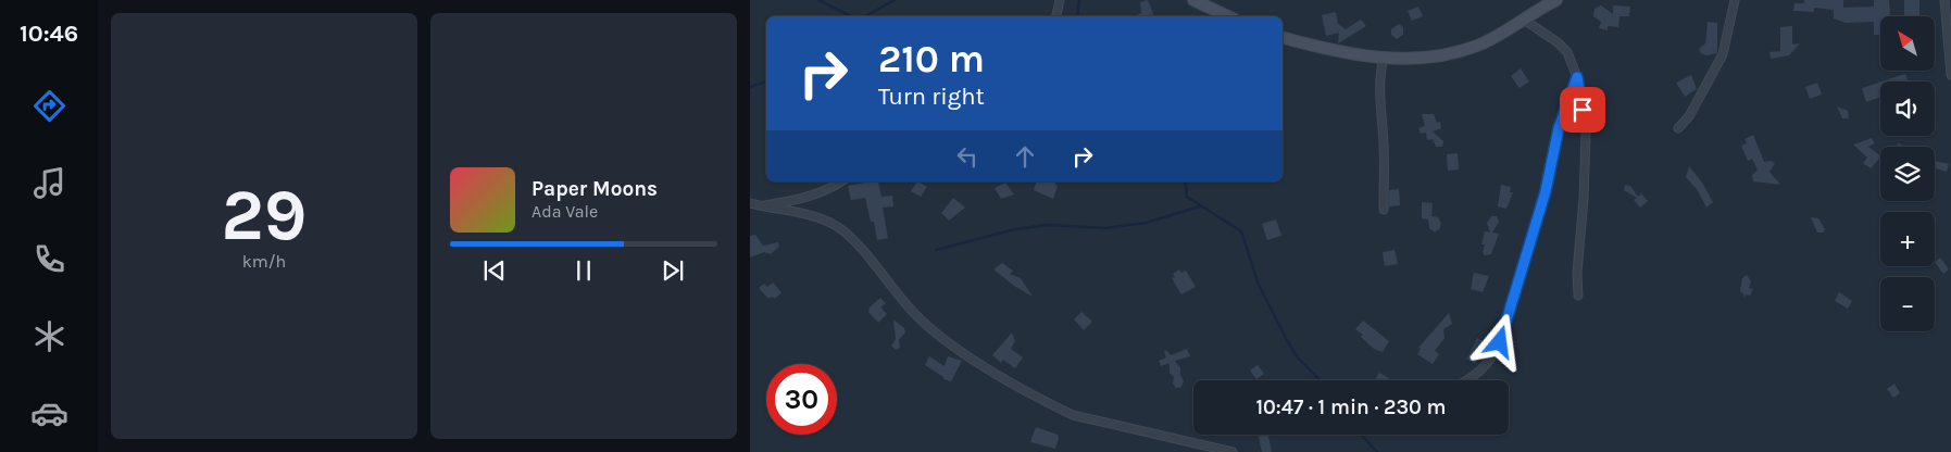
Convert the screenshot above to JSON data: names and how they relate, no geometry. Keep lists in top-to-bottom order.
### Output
{
  "north": "top left",
  "page": {
    "tabs": "10:46",
    "tile": ["29", "km/h"],
    "map_buttons": ["+", "−"],
    "turn": ["210 m", "Turn right"],
    "song": ["Paper Moons", "Ada Vale"],
    "limit": "30",
    "trip": "10:47 · 1 min · 230 m"
  }
}
